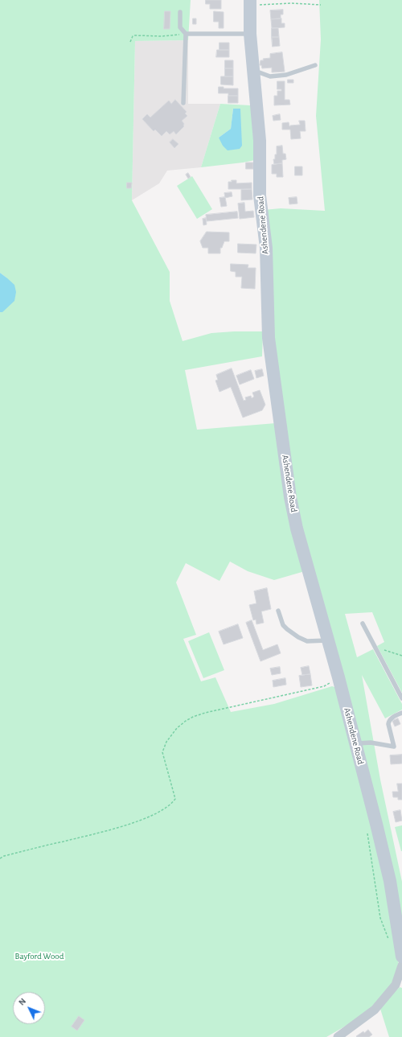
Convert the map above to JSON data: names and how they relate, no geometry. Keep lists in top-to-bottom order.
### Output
{
  "streets": {
    "street": ["Ashendene Road"]
  },
  "parks": ["Bayford Wood"],
  "north": "top left"
}
